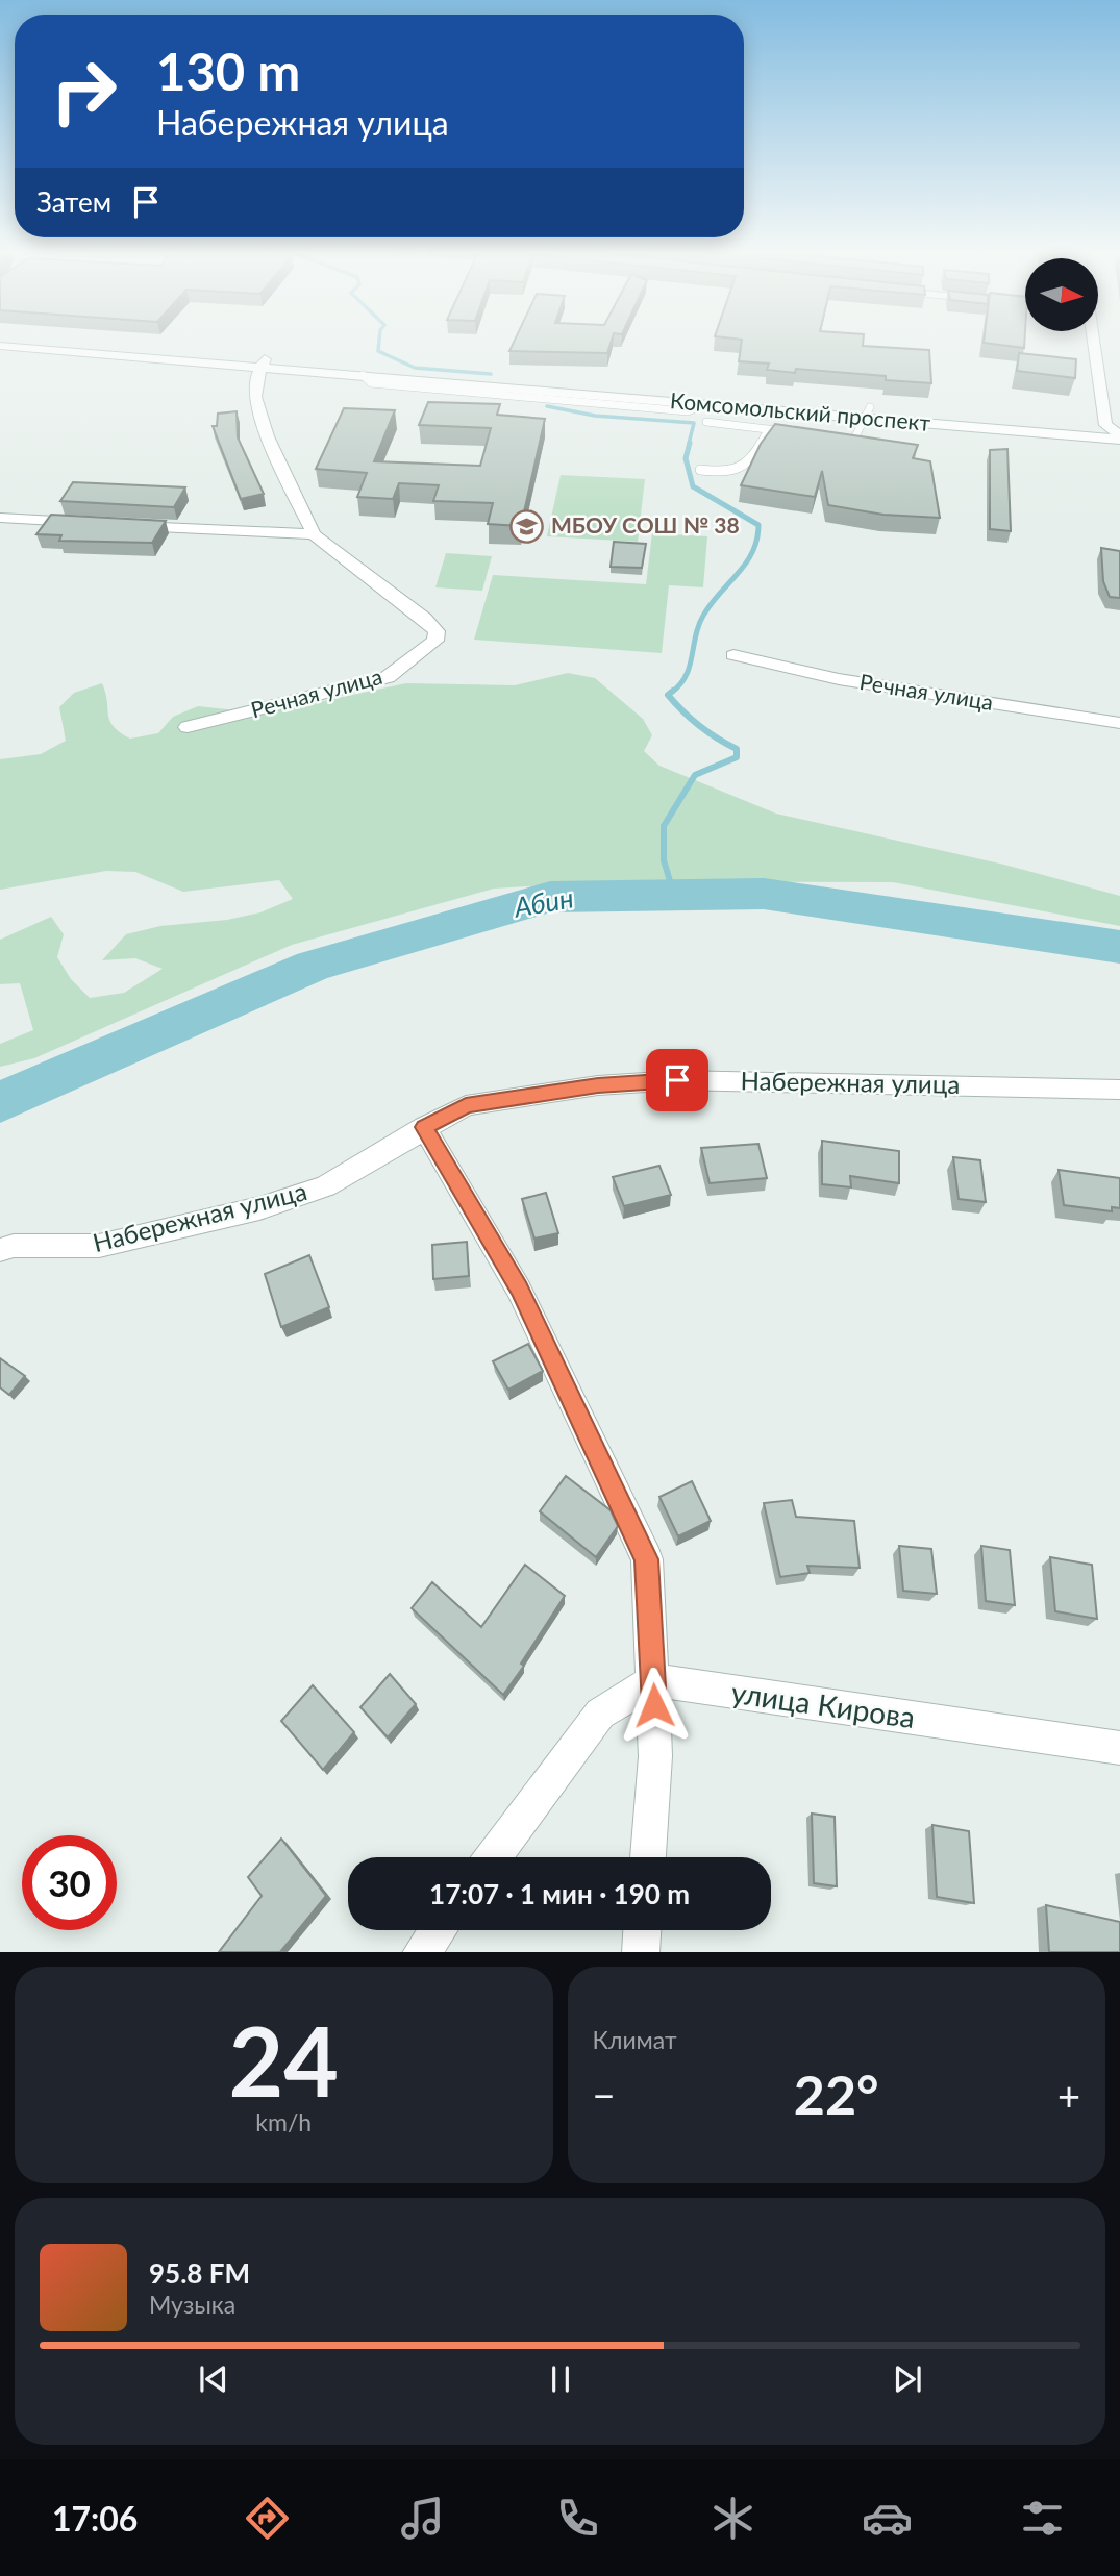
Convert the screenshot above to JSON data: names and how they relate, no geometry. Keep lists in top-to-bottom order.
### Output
{
  "streets": {
    "street": [
      "Комсомольский проспект",
      "Речная улица",
      "Набережная улица",
      "улица Кирова"
    ]
  },
  "water": ["Абин"],
  "places": {
    "school or university": ["МБОУ СОШ № 38"]
  },
  "north": "right",
  "page": {
    "turn": ["130 m", "Набережная улица"],
    "then": "Затем",
    "limit": "30",
    "trip": "17:07 · 1 мин · 190 m",
    "tile": [
      ["24", "km/h"],
      "Климат"
    ],
    "heat": ["−", "22°", "+"],
    "song": ["95.8 FM", "Музыка"],
    "tabs": "17:06"
  }
}
